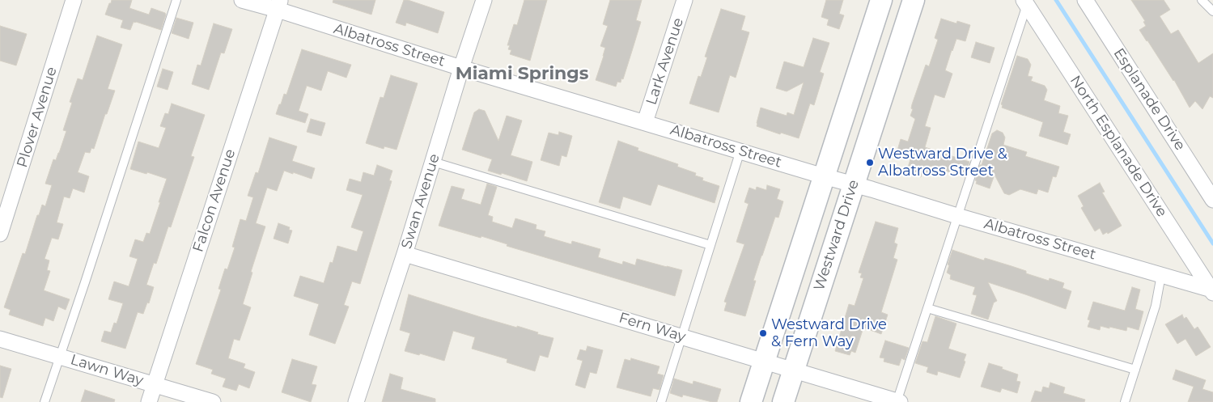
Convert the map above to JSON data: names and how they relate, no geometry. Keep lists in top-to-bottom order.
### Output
{
  "streets": {
    "street": [
      "Albatross Street",
      "Lark Avenue",
      "Esplanade Drive",
      "Plover Avenue",
      "North Esplanade Drive",
      "Falcon Avenue",
      "Swan Avenue",
      "Westward Drive",
      "Fern Way",
      "Lawn Way"
    ]
  },
  "crossings": [
    ["Albatross Street", "Lark Avenue"],
    ["Albatross Street", "North Esplanade Drive"],
    ["Albatross Street", "Falcon Avenue"],
    ["Albatross Street", "Swan Avenue"],
    ["Albatross Street", "Westward Drive"],
    ["Falcon Avenue", "Lawn Way"],
    ["Swan Avenue", "Fern Way"],
    ["Westward Drive", "Fern Way"]
  ],
  "districts": ["Miami Springs"],
  "places": ["Westward Drive & Albatross Street", "Westward Drive & Fern Way"]
}
